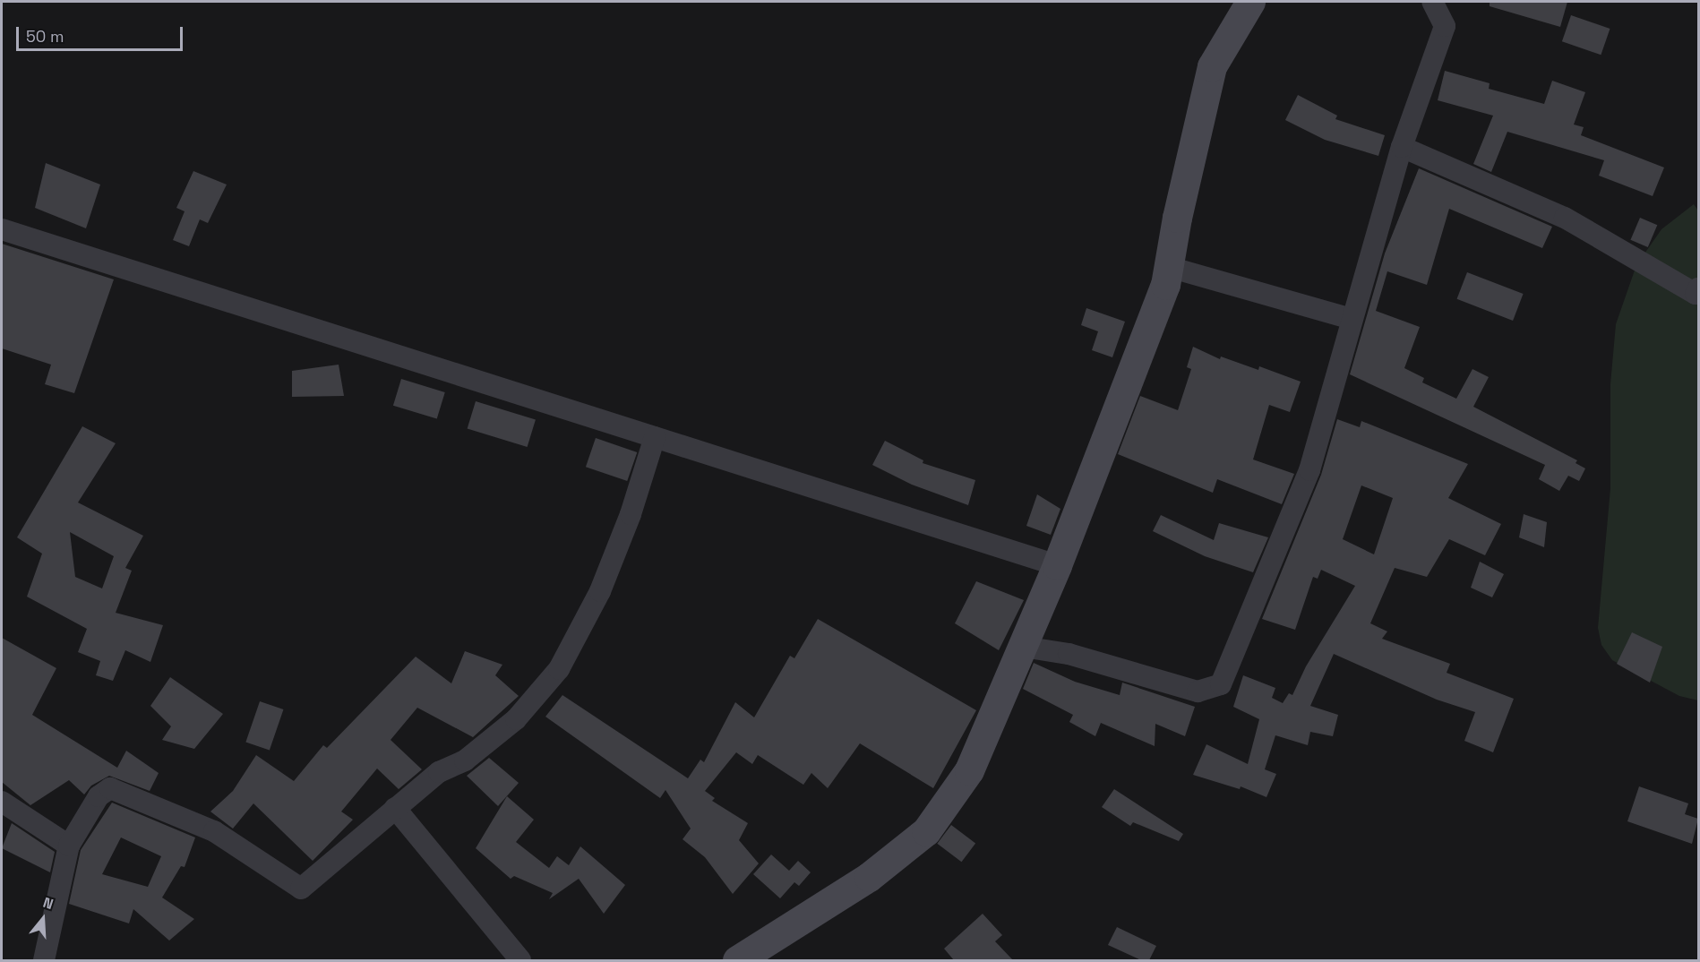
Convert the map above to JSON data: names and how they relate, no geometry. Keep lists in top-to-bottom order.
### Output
{
  "scale_bar": "50 m",
  "north": "top"
}
